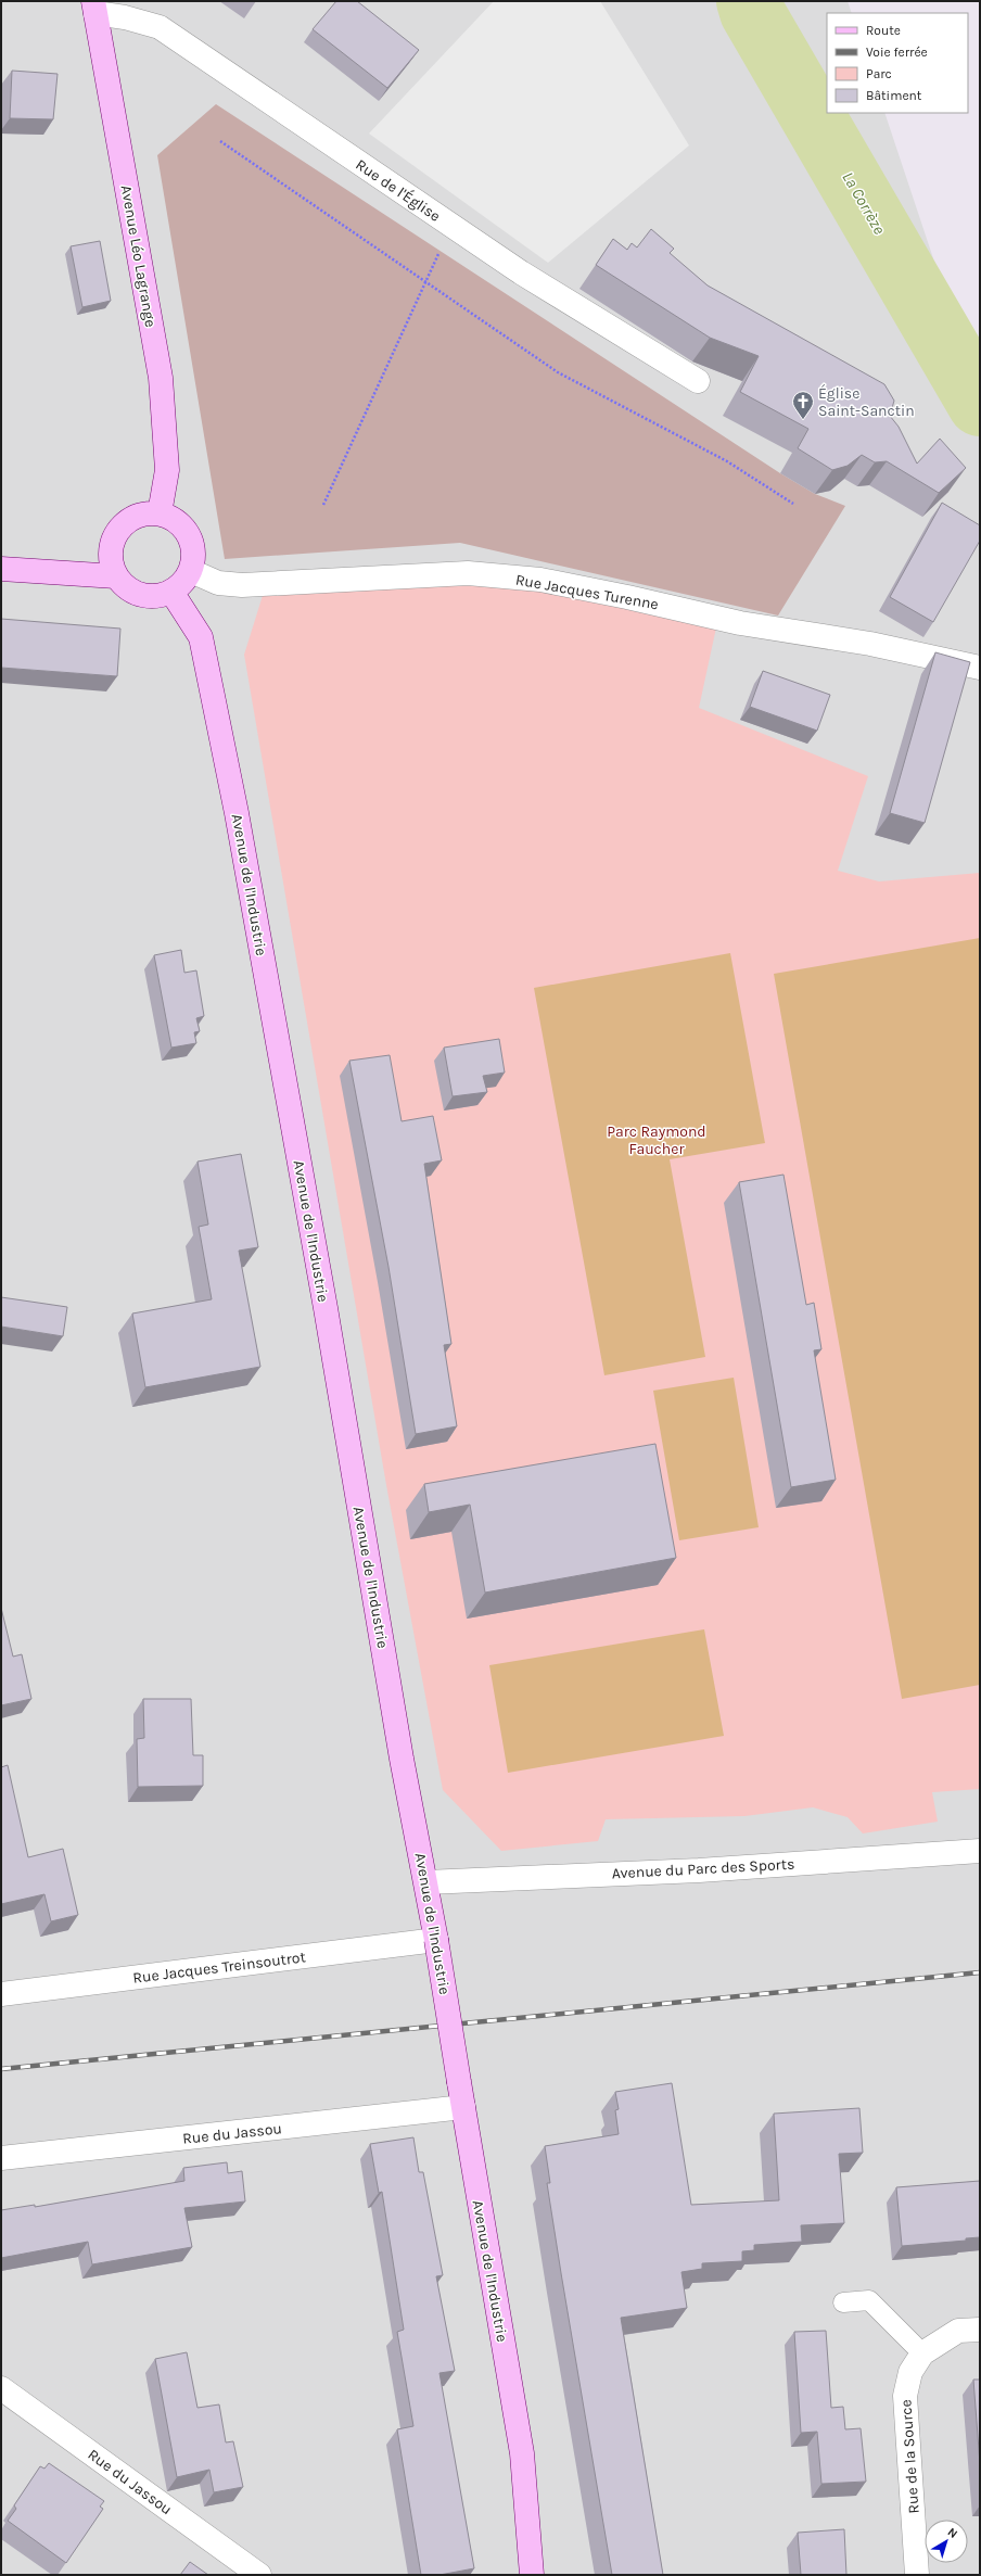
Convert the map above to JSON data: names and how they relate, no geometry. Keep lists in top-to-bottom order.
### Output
{
  "streets": {
    "main road": ["Avenue Léo Lagrange", "Avenue de l'Industrie"],
    "street": [
      "Rue de l'Église",
      "Rue Jacques Turenne",
      "Avenue du Parc des Sports",
      "Rue Jacques Treinsoutrot",
      "Rue du Jassou",
      "Rue de la Source"
    ]
  },
  "crossings": [
    ["Rue de l'Église", "Avenue Léo Lagrange"],
    ["Avenue Léo Lagrange", "Rue Jacques Turenne"],
    ["Avenue Léo Lagrange", "Avenue de l'Industrie"],
    ["Rue Jacques Turenne", "Avenue de l'Industrie"],
    ["Avenue de l'Industrie", "Avenue du Parc des Sports"],
    ["Avenue de l'Industrie", "Rue Jacques Treinsoutrot"],
    ["Avenue de l'Industrie", "Rue du Jassou"]
  ],
  "water": ["La Corrèze"],
  "parks": ["Parc Raymond Faucher"],
  "places": {
    "church": ["Église Saint-Sanctin"]
  },
  "legend": [
    "Route",
    "Voie ferrée",
    "Parc",
    "Bâtiment"
  ],
  "north": "top right"
}
